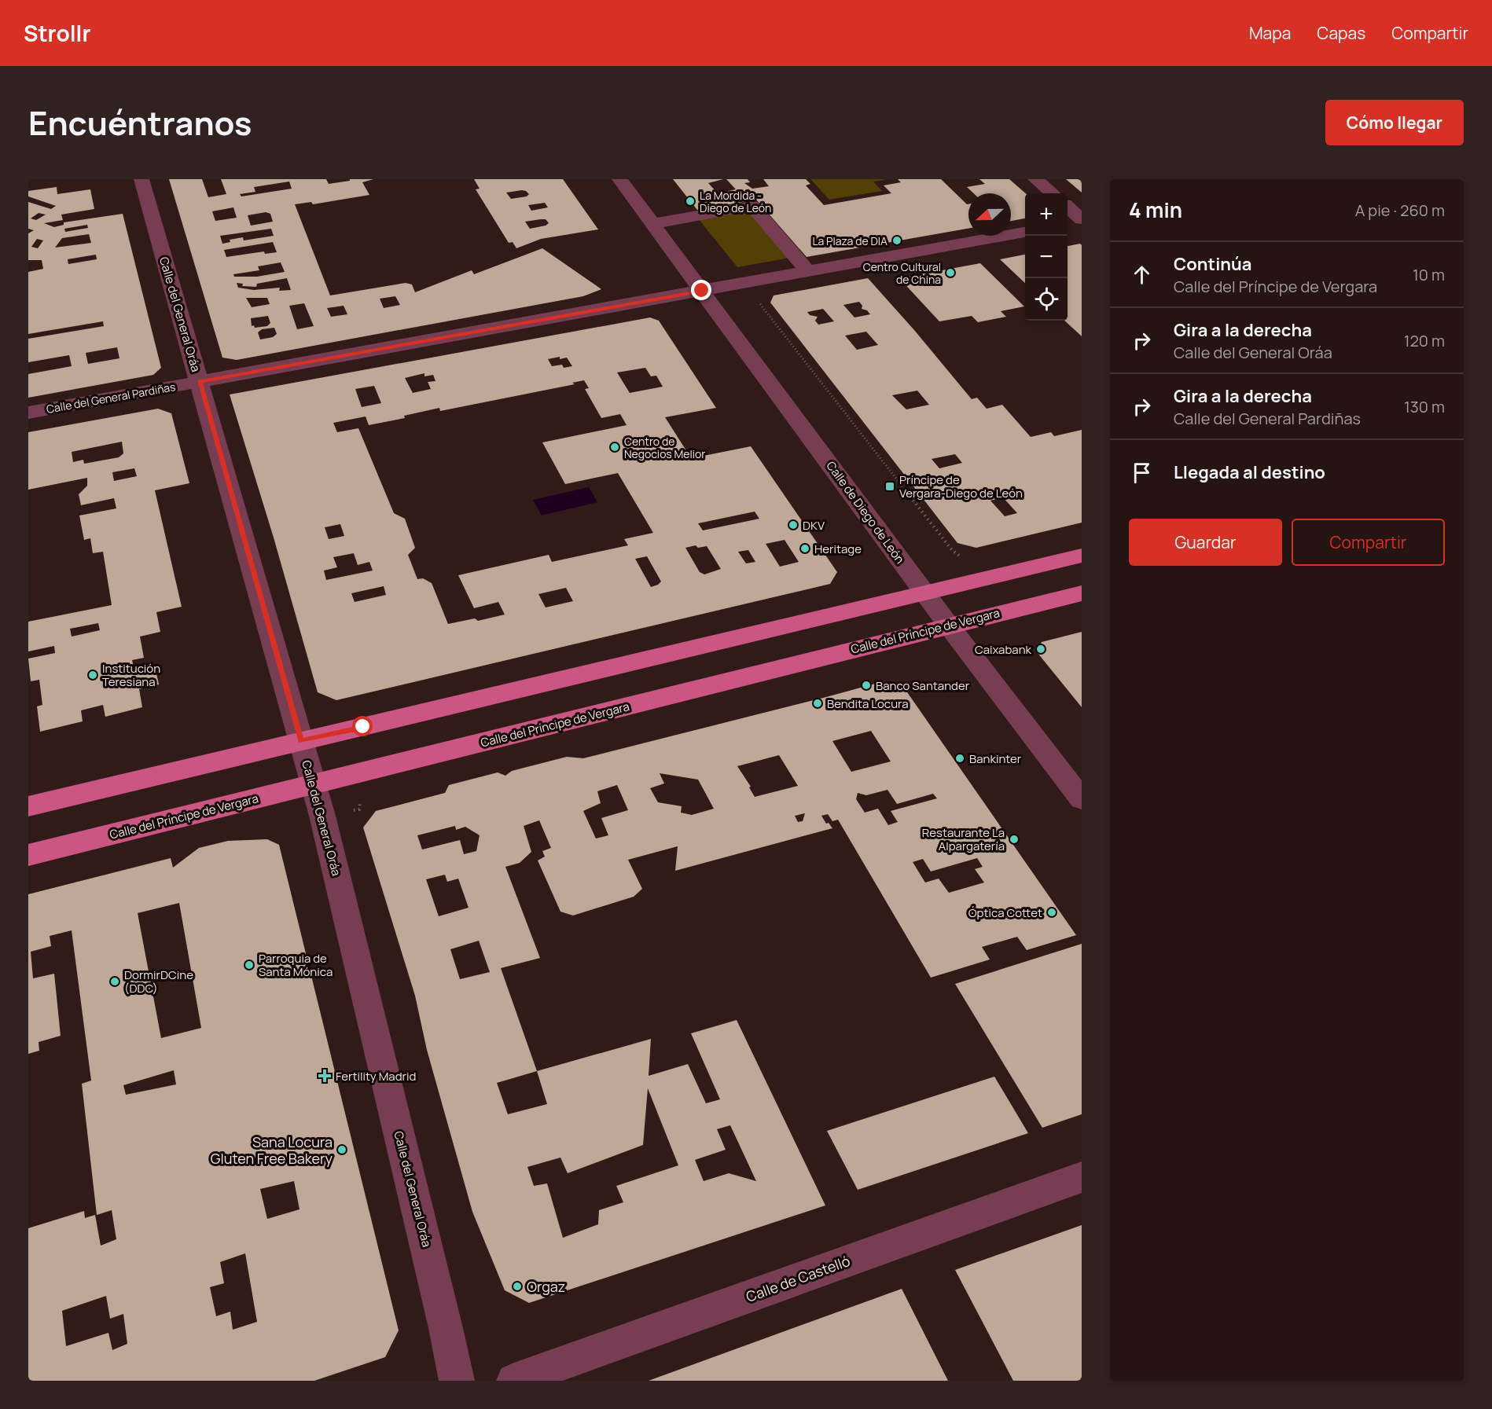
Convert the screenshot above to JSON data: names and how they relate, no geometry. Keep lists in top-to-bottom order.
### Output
{
  "streets": {
    "main road": ["Calle del Príncipe de Vergara"],
    "street": [
      "Calle del General Oráa",
      "Calle del General Pardiñas",
      "Calle de Diego de León",
      "Calle de Castelló"
    ]
  },
  "crossings": [
    ["Calle del General Oráa", "Calle del General Pardiñas"],
    ["Calle del General Oráa", "Calle del Príncipe de Vergara"],
    ["Calle del General Pardiñas", "Calle de Diego de León"],
    ["Calle de Diego de León", "Calle del Príncipe de Vergara"]
  ],
  "places": {
    "other": [
      "La Mordida - Diego de León",
      "La Plaza de DIA",
      "Centro Cultural de China",
      "Centro de Negocios Melior",
      "DKV",
      "Heritage",
      "Caixabank",
      "Institución Teresiana",
      "Banco Santander",
      "Bendita Locura",
      "Bankinter",
      "Restaurante La Alpargatería",
      "Óptica Cottet",
      "Parroquia de Santa Mónica",
      "DormirDCine (DDC)",
      "Sana Locura Gluten Free Bakery",
      "Orgaz"
    ],
    "transit": ["Príncipe de Vergara-Diego de León"],
    "health": ["Fertility Madrid"]
  },
  "north": "left",
  "page": {
    "header": "Strollr",
    "nav": ["Mapa", "Capas", "Compartir"],
    "title": "Encuéntranos",
    "buttons": [
      "Cómo llegar",
      ["Guardar", "Compartir"]
    ],
    "heading": ["4 min", "A pie · 260 m"],
    "map_buttons": ["+", "−"],
    "list": [
      ["Continúa", "Calle del Príncipe de Vergara", "10 m"],
      ["Gira a la derecha", "Calle del General Oráa", "120 m"],
      ["Gira a la derecha", "Calle del General Pardiñas", "130 m"],
      "Llegada al destino"
    ]
  }
}
